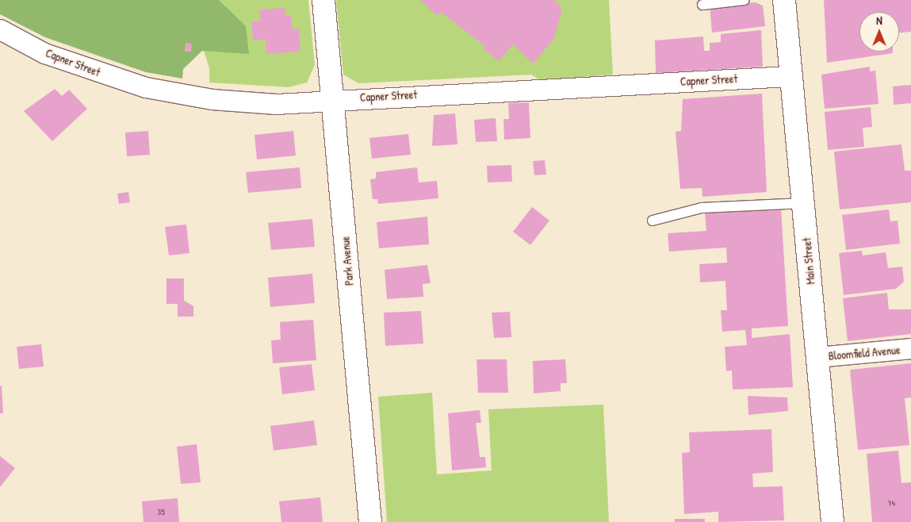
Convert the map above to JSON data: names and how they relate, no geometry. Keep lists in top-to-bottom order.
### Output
{
  "streets": {
    "street": [
      "Capner Street",
      "Park Avenue",
      "Main Street",
      "Bloomfield Avenue"
    ]
  },
  "crossings": [
    ["Capner Street", "Park Avenue"],
    ["Capner Street", "Main Street"],
    ["Main Street", "Bloomfield Avenue"]
  ],
  "house_numbers": ["74", "35"],
  "north": "top"
}
